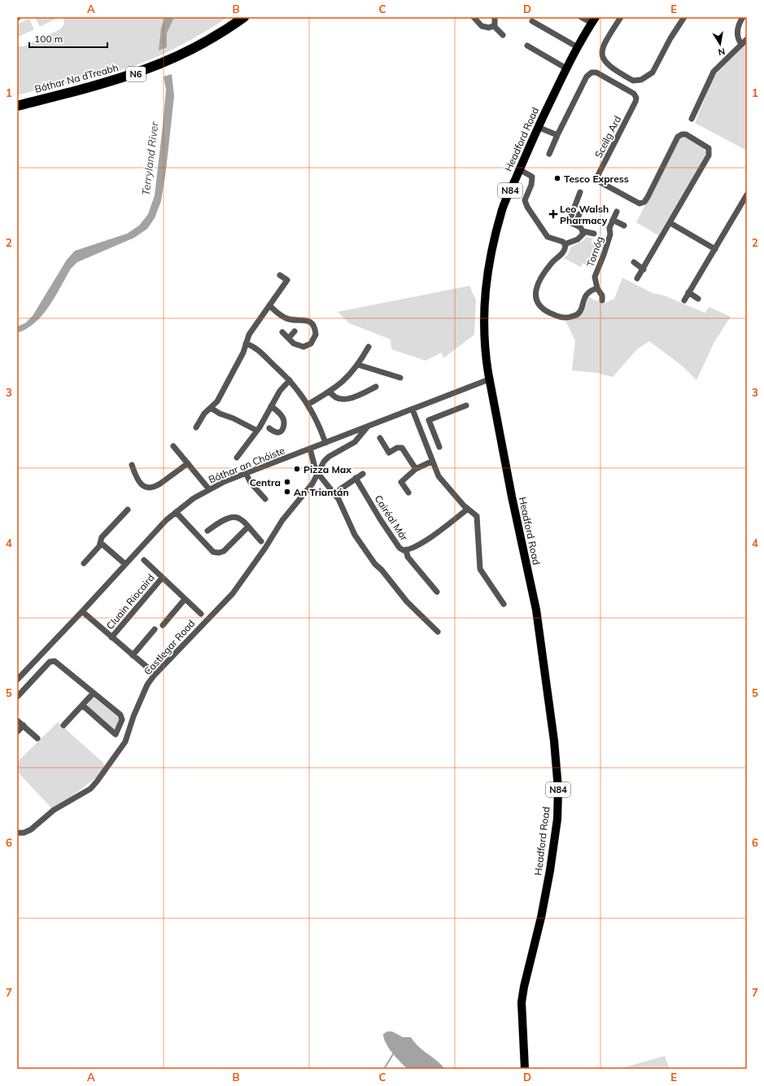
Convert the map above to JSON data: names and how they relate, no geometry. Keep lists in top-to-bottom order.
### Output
{
  "streets": {
    "highway": ["N6", "Bóthar Na dTreabh"],
    "main road": ["Headford Road", "N84"],
    "street": [
      "Sceilg Ard",
      "Tornóg",
      "Bóthar an Chóiste",
      "Cairéal Mór",
      "Cluain Riocaird",
      "Castlegar Road"
    ]
  },
  "crossings": [
    ["Headford Road", "Bóthar an Chóiste"],
    ["Bóthar an Chóiste", "Cluain Riocaird"],
    ["Bóthar an Chóiste", "Castlegar Road"]
  ],
  "water": ["Terryland River"],
  "places": {
    "other": [
      "Tesco Express",
      "Pizza Max",
      "Centra",
      "An Triantán"
    ],
    "health": ["Leo Walsh Pharmacy"]
  },
  "scale_bar": "100 m",
  "north": "bottom",
  "grid": {
    "columns": [
      "A",
      "B",
      "C",
      "D",
      "E"
    ],
    "rows": [
      "1",
      "2",
      "3",
      "4",
      "5",
      "6",
      "7"
    ]
  }
}
